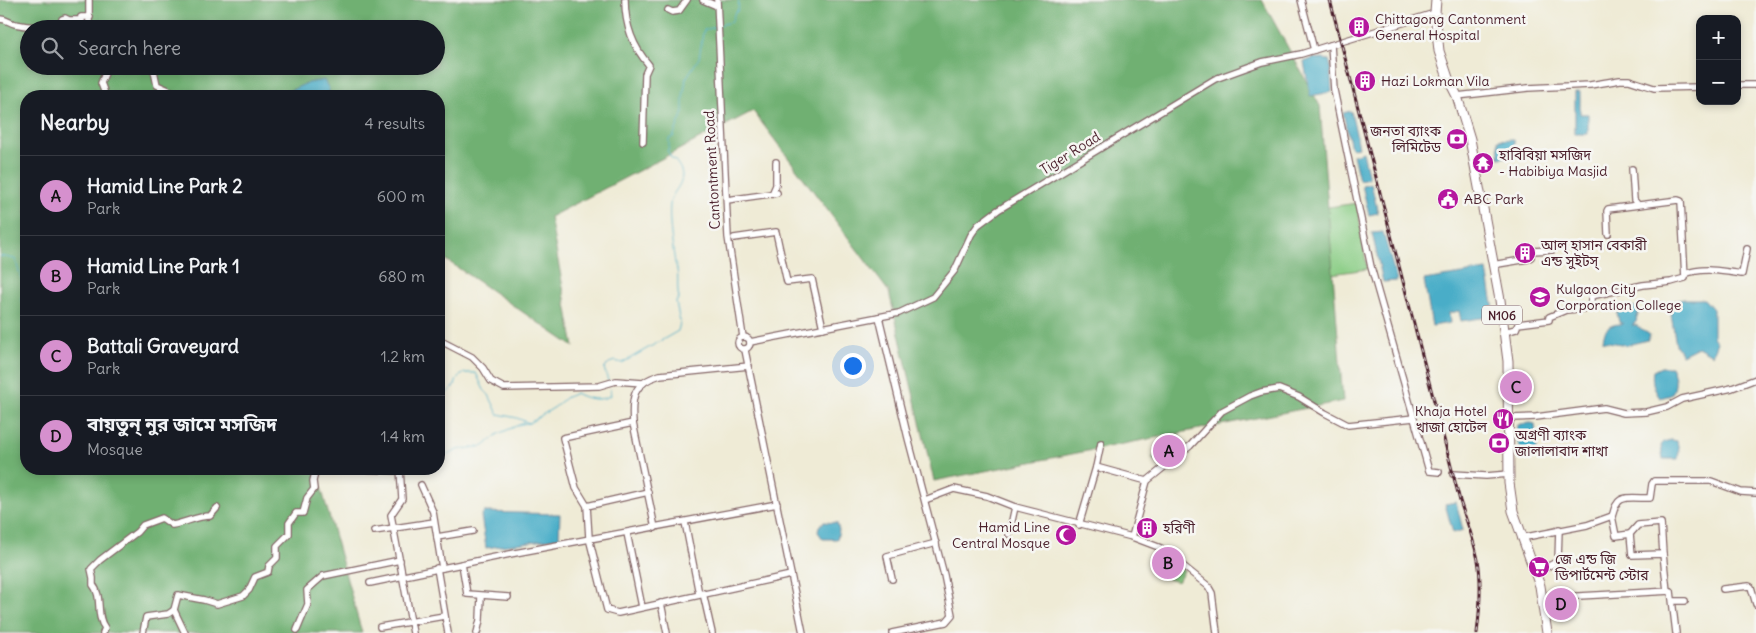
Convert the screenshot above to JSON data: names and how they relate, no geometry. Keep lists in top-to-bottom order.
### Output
{
  "streets": {
    "highway": ["N106"],
    "street": ["Tiger Road", "Cantontment Road"]
  },
  "crossings": [
    ["Tiger Road", "Cantontment Road"],
    ["Tiger Road", "N106"]
  ],
  "places": {
    "building": [
      "Chittagong Cantonment General Hospital",
      "Hazi Lokman Vila",
      "আল্ হাসান বেকারী এন্ড সুইটস্",
      "হরিণী"
    ],
    "bank": ["জনতা ব্যাংক লিমিটেড", "অগ্রণী ব্যাংক জালালাবাদ শাখা"],
    "temple": ["হাবিবিয়া মসজিদ - Habibiya Masjid"],
    "public building": ["ABC Park"],
    "school or university": ["Kulgaon City Corporation College"],
    "restaurant": ["Khaja Hotel খাজা হোটেল"],
    "mosque": ["Hamid Line Central Mosque"],
    "supermarket": ["জে এন্ড জি ডিপার্টমেন্ট স্টোর"]
  },
  "page": {
    "map_buttons": ["+", "−"],
    "search": "Search here",
    "heading": ["Nearby", "4 results"],
    "list": [
      {
        "mark": "A",
        "name": "Hamid Line Park 2",
        "note": "Park",
        "value": "600 m"
      },
      {
        "mark": "B",
        "name": "Hamid Line Park 1",
        "note": "Park",
        "value": "680 m"
      },
      {
        "mark": "C",
        "name": "Battali Graveyard",
        "note": "Park",
        "value": "1.2 km"
      },
      {
        "mark": "D",
        "name": "বায়তুন্ নুর জামে মসজিদ",
        "note": "Mosque",
        "value": "1.4 km"
      }
    ],
    "pins": [
      "C",
      "A",
      "B",
      "D"
    ]
  }
}
